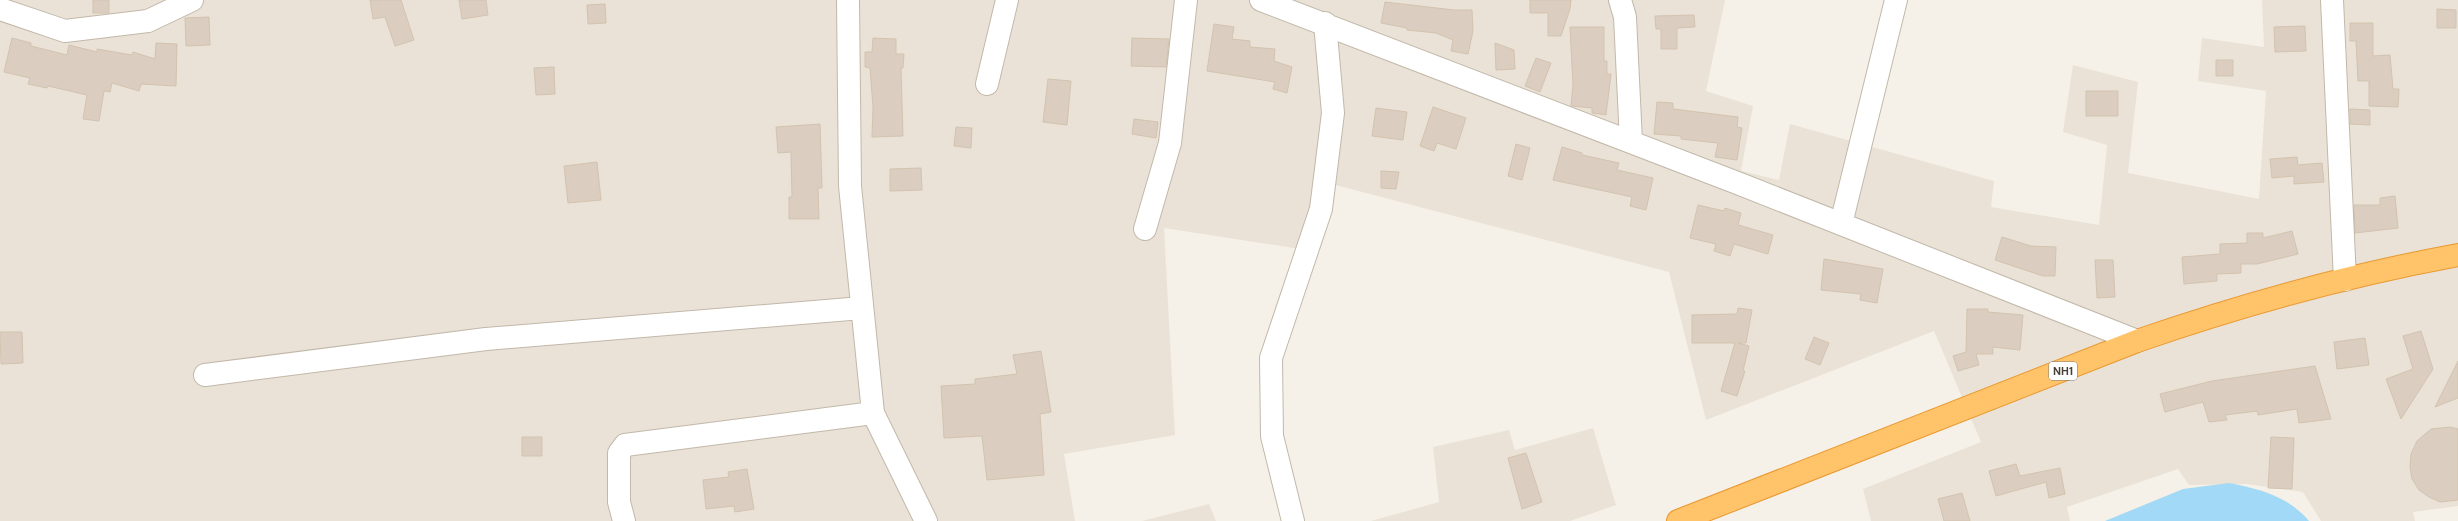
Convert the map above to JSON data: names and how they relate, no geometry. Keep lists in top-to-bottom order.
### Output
{
  "streets": {
    "highway": ["NH1"]
  }
}
